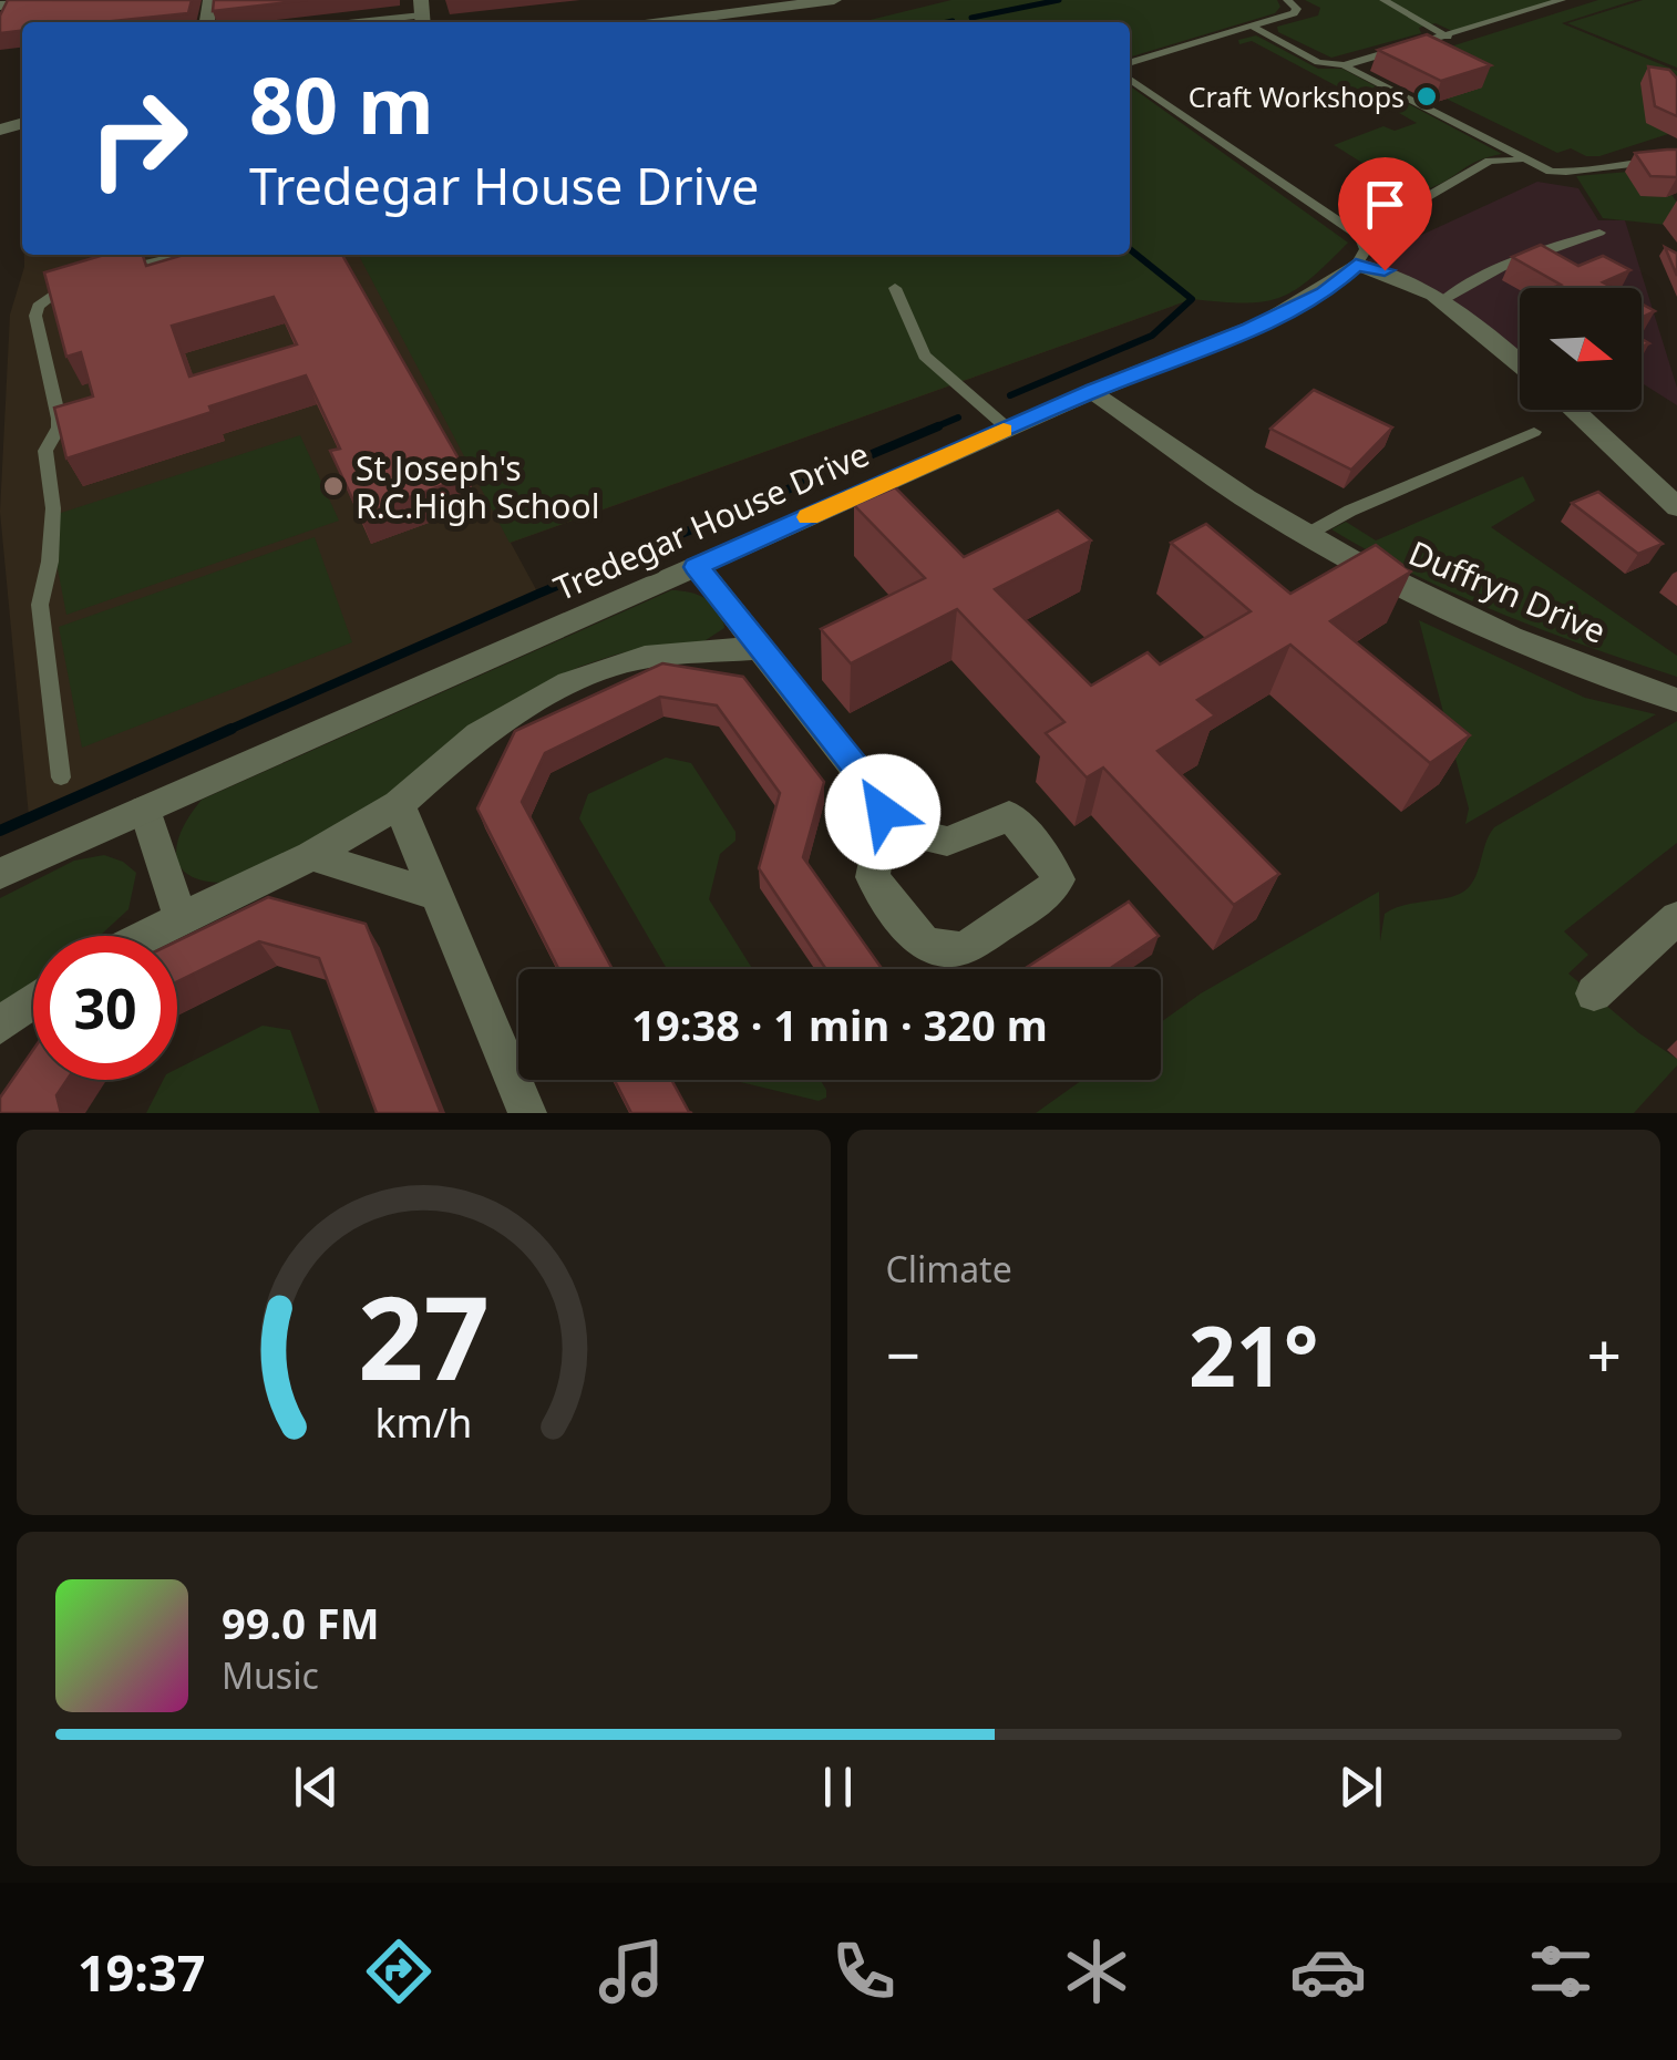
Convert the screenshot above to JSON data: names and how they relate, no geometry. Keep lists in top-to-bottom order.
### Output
{
  "streets": {
    "street": ["Tredegar House Drive", "Duffryn Drive"]
  },
  "crossings": [
    ["Tredegar House Drive", "Duffryn Drive"]
  ],
  "places": ["Craft Workshops", "St Joseph's R.C.High School"],
  "north": "right",
  "page": {
    "turn": ["80 m", "Tredegar House Drive"],
    "limit": "30",
    "trip": "19:38 · 1 min · 320 m",
    "tile": "Climate",
    "heat": ["−", "21°", "+"],
    "song": ["99.0 FM", "Music"],
    "tabs": "19:37",
    "gauge": ["27", "km/h"]
  }
}
